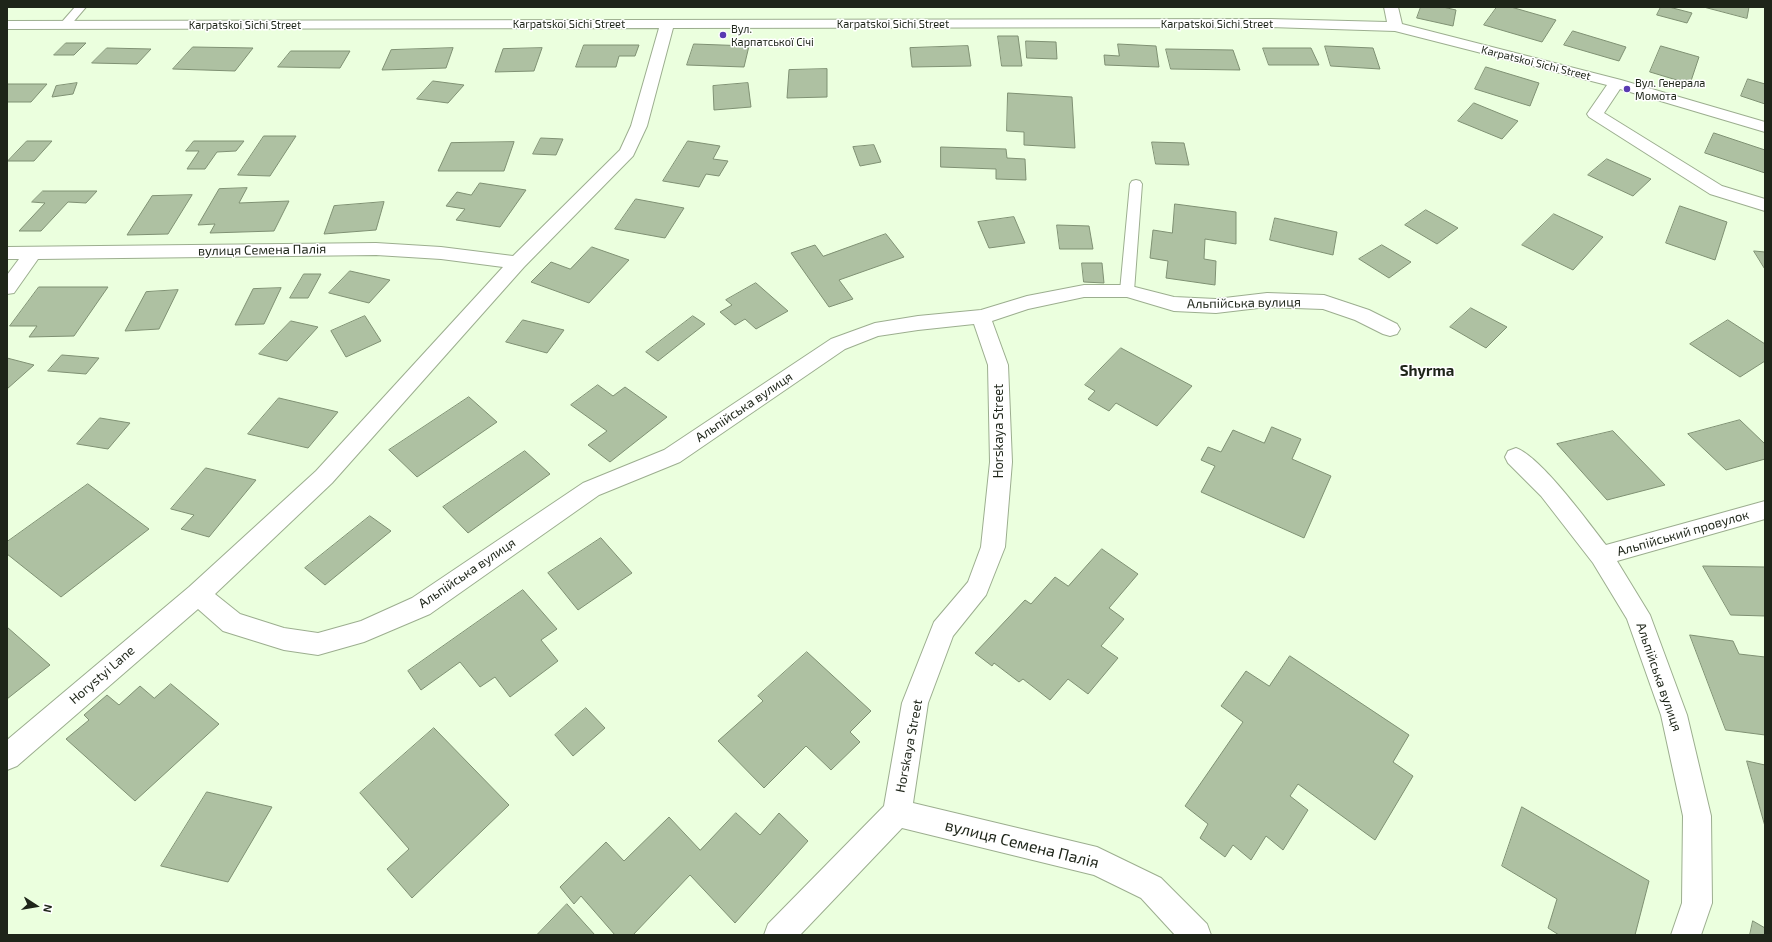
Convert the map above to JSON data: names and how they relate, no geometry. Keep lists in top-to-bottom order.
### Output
{
  "streets": {
    "street": [
      "Karpatskoi Sichi Street",
      "вулиця Семена Палія",
      "Альпійська вулиця",
      "Horskaya Street",
      "Альпійський провулок",
      "Horystyi Lane"
    ]
  },
  "crossings": [
    ["вулиця Семена Палія", "Horskaya Street"],
    ["Альпійська вулиця", "Horskaya Street"],
    ["Альпійська вулиця", "Альпійський провулок"],
    ["Альпійська вулиця", "Horystyi Lane"]
  ],
  "districts": ["Shyrma"],
  "places": ["Вул. Карпатської Січі", "Вул. Генерала Момота"],
  "north": "right"
}
